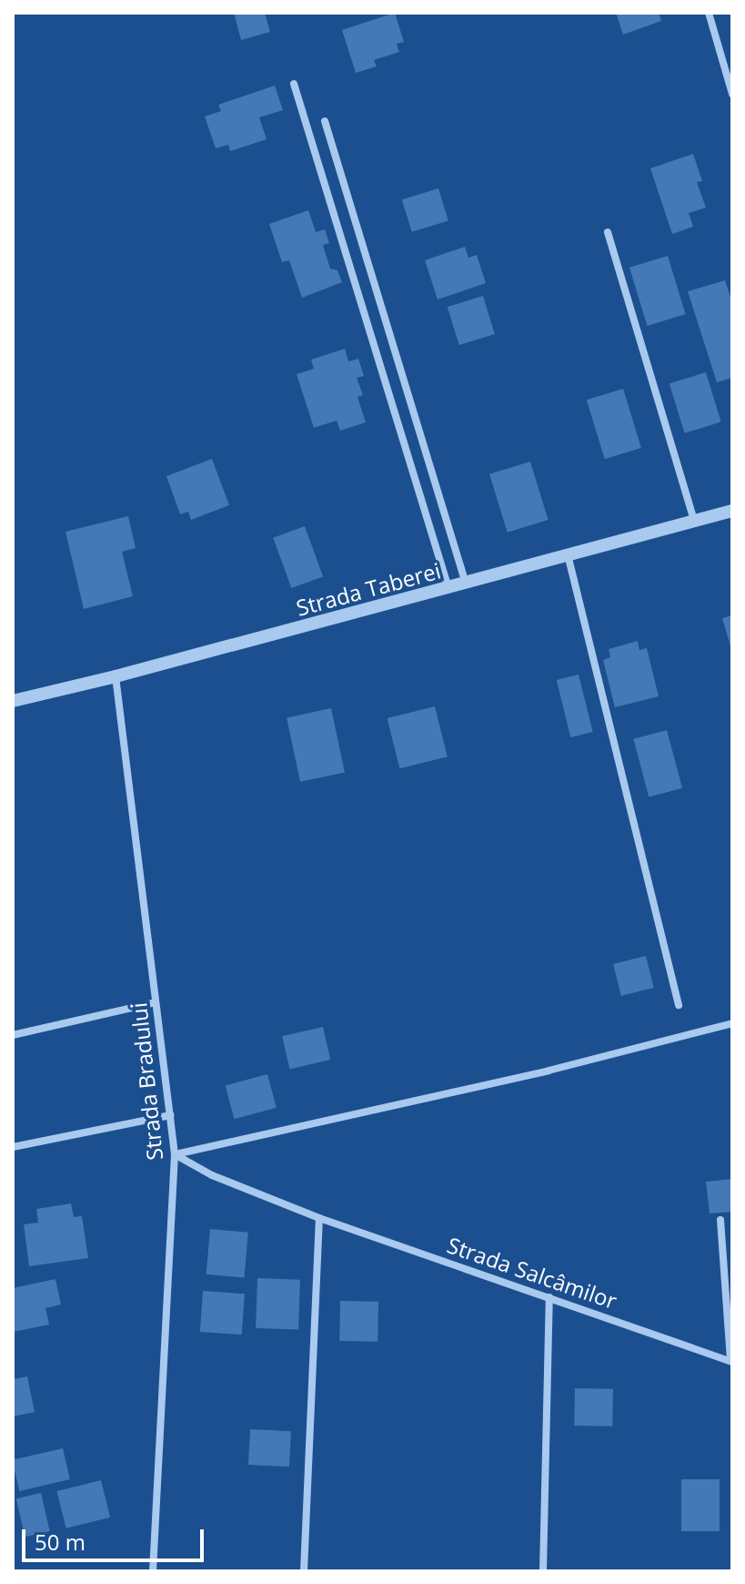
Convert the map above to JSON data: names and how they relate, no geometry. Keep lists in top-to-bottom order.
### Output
{
  "streets": {
    "street": ["Strada Taberei", "Strada Bradului", "Strada Salcâmilor"]
  },
  "crossings": [
    ["Strada Taberei", "Strada Bradului"],
    ["Strada Bradului", "Strada Salcâmilor"]
  ],
  "scale_bar": "50 m"
}
